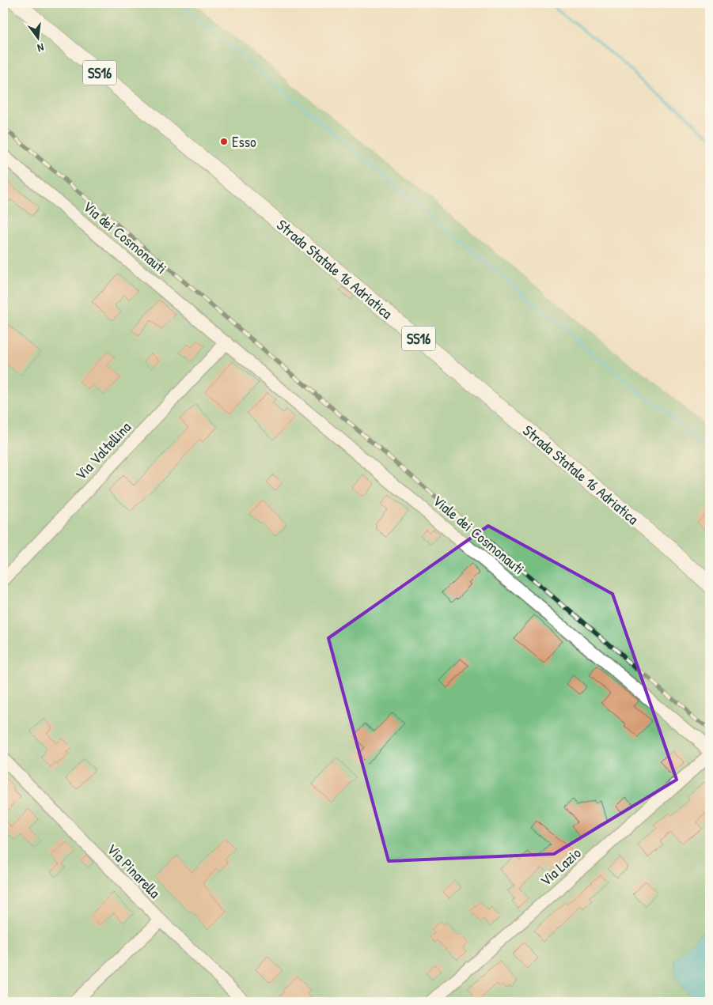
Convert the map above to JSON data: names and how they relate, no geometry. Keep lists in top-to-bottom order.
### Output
{
  "streets": {
    "main road": ["SS16", "Strada Statale 16 Adriatica"],
    "street": [
      "Via dei Cosmonauti",
      "Via Valtellina",
      "Viale dei Cosmonauti",
      "Via Lazio",
      "Via Pinarella"
    ]
  },
  "crossings": [
    ["Via dei Cosmonauti", "Via Valtellina"],
    ["Via dei Cosmonauti", "Viale dei Cosmonauti"],
    ["Via Valtellina", "Viale dei Cosmonauti"]
  ],
  "places": ["Esso"],
  "north": "bottom"
}
